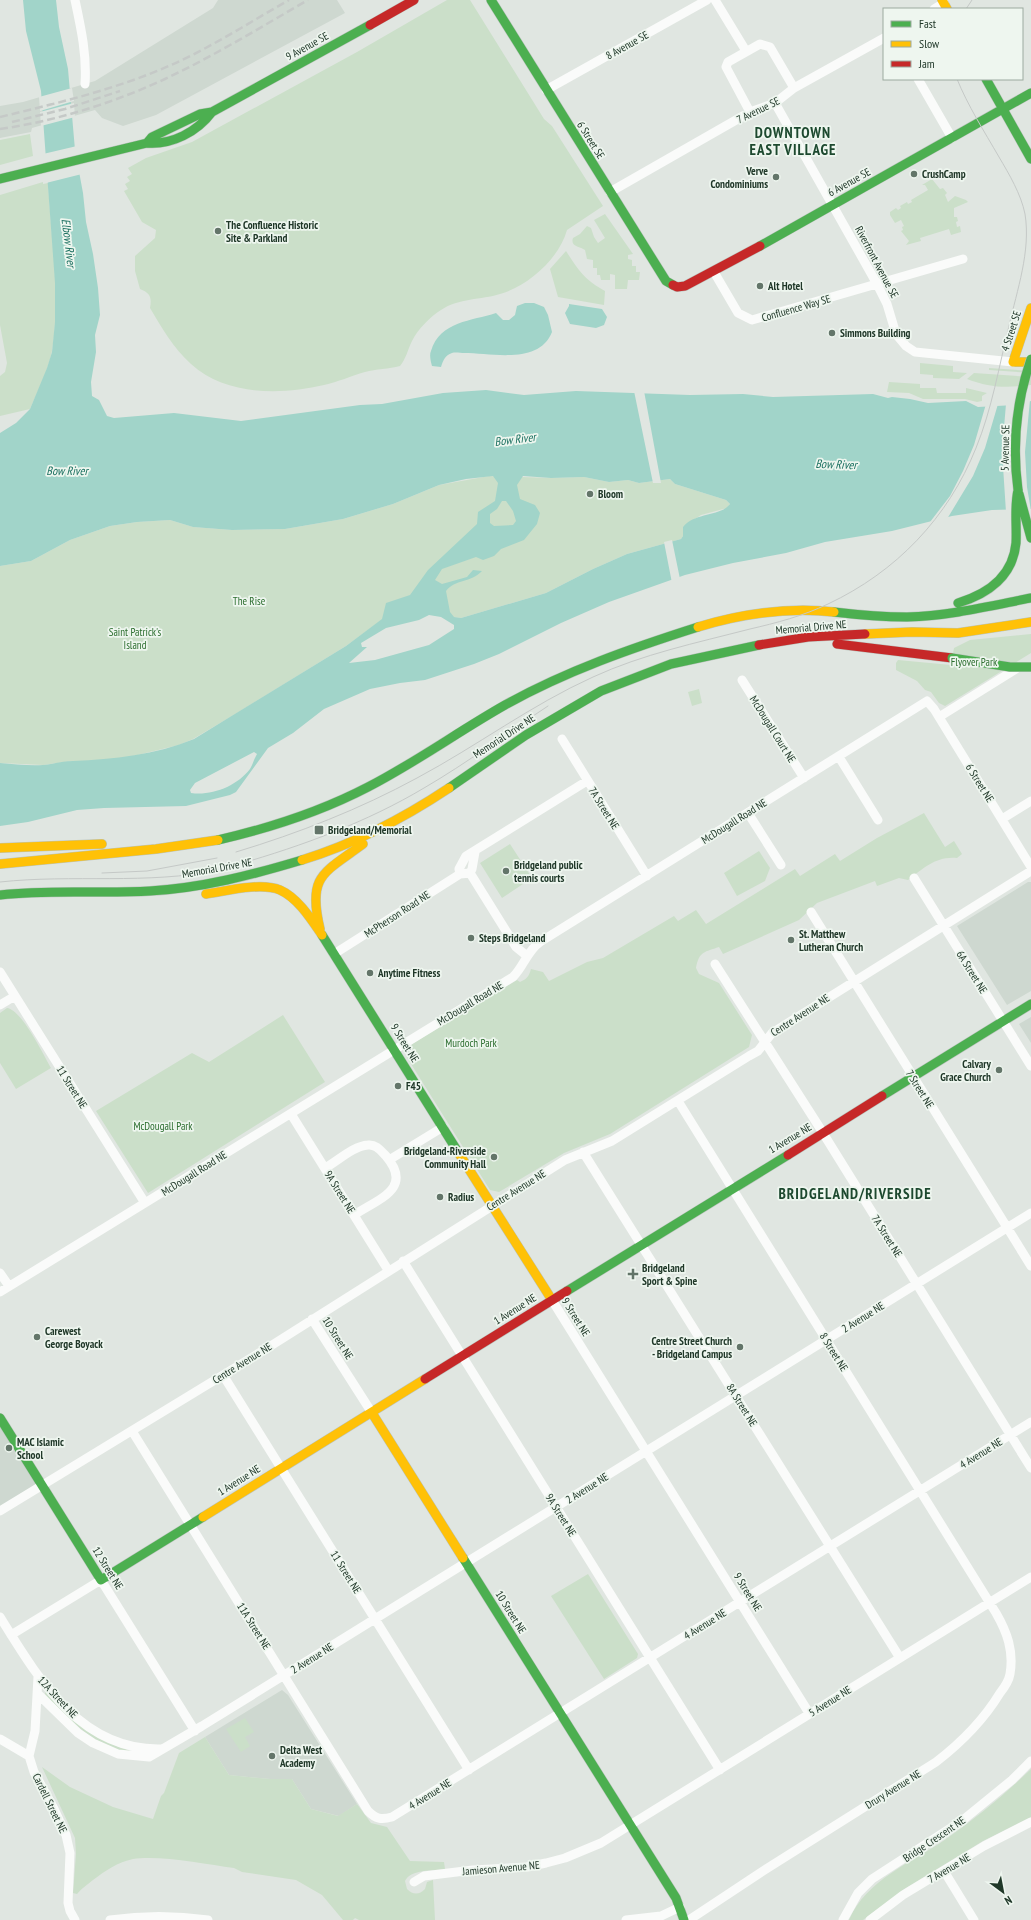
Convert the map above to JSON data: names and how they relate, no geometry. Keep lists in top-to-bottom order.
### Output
{
  "streets": {
    "main road": [
      "9 Avenue SE",
      "6 Street SE",
      "6 Avenue SE",
      "Riverfront Avenue SE",
      "4 Street SE",
      "5 Avenue SE",
      "Memorial Drive NE",
      "9 Street NE",
      "1 Avenue NE",
      "10 Street NE",
      "12 Street NE"
    ],
    "street": [
      "8 Avenue SE",
      "7 Avenue SE",
      "Confluence Way SE",
      "McDougall Court NE",
      "6 Street NE",
      "7A Street NE",
      "McDougall Road NE",
      "McPherson Road NE",
      "6A Street NE",
      "Centre Avenue NE",
      "11 Street NE",
      "7 Street NE",
      "9A Street NE",
      "2 Avenue NE",
      "8 Street NE",
      "8A Street NE",
      "4 Avenue NE",
      "11A Street NE",
      "12A Street NE",
      "5 Avenue NE",
      "Drury Avenue NE",
      "Cardell Street NE",
      "Bridge Crescent NE",
      "Jamieson Avenue NE",
      "7 Avenue NE"
    ]
  },
  "crossings": [
    ["8 Avenue SE", "6 Street SE"],
    ["7 Avenue SE", "6 Street SE"],
    ["7 Avenue SE", "Riverfront Avenue SE"],
    ["6 Street SE", "6 Avenue SE"],
    ["6 Avenue SE", "Riverfront Avenue SE"],
    ["6 Avenue SE", "Confluence Way SE"],
    ["Riverfront Avenue SE", "Confluence Way SE"],
    ["Riverfront Avenue SE", "4 Street SE"],
    ["McDougall Court NE", "McDougall Road NE"],
    ["6 Street NE", "McDougall Road NE"],
    ["7A Street NE", "McDougall Road NE"],
    ["7A Street NE", "Centre Avenue NE"],
    ["7A Street NE", "1 Avenue NE"],
    ["7A Street NE", "2 Avenue NE"],
    ["7A Street NE", "4 Avenue NE"],
    ["McDougall Road NE", "9 Street NE"],
    ["McDougall Road NE", "11 Street NE"],
    ["McDougall Road NE", "9A Street NE"],
    ["McPherson Road NE", "9 Street NE"],
    ["6A Street NE", "Centre Avenue NE"],
    ["6A Street NE", "1 Avenue NE"],
    ["Centre Avenue NE", "9 Street NE"],
    ["Centre Avenue NE", "11 Street NE"],
    ["Centre Avenue NE", "7 Street NE"],
    ["Centre Avenue NE", "9A Street NE"],
    ["Centre Avenue NE", "10 Street NE"],
    ["Centre Avenue NE", "8 Street NE"],
    ["Centre Avenue NE", "8A Street NE"],
    ["Centre Avenue NE", "12 Street NE"],
    ["Centre Avenue NE", "11A Street NE"],
    ["9 Street NE", "1 Avenue NE"],
    ["9 Street NE", "2 Avenue NE"],
    ["9 Street NE", "4 Avenue NE"],
    ["9 Street NE", "5 Avenue NE"],
    ["11 Street NE", "1 Avenue NE"],
    ["11 Street NE", "2 Avenue NE"],
    ["11 Street NE", "4 Avenue NE"],
    ["7 Street NE", "1 Avenue NE"],
    ["7 Street NE", "2 Avenue NE"],
    ["1 Avenue NE", "9A Street NE"],
    ["1 Avenue NE", "10 Street NE"],
    ["1 Avenue NE", "8 Street NE"],
    ["1 Avenue NE", "8A Street NE"],
    ["1 Avenue NE", "12 Street NE"],
    ["1 Avenue NE", "11A Street NE"],
    ["1 Avenue NE", "12A Street NE"],
    ["9A Street NE", "2 Avenue NE"],
    ["9A Street NE", "4 Avenue NE"],
    ["9A Street NE", "5 Avenue NE"],
    ["2 Avenue NE", "10 Street NE"],
    ["2 Avenue NE", "8 Street NE"],
    ["2 Avenue NE", "8A Street NE"],
    ["2 Avenue NE", "12 Street NE"],
    ["2 Avenue NE", "11A Street NE"],
    ["2 Avenue NE", "12A Street NE"],
    ["10 Street NE", "4 Avenue NE"],
    ["10 Street NE", "5 Avenue NE"],
    ["10 Street NE", "Jamieson Avenue NE"],
    ["8 Street NE", "4 Avenue NE"],
    ["8 Street NE", "5 Avenue NE"],
    ["8 Street NE", "Drury Avenue NE"],
    ["8A Street NE", "4 Avenue NE"],
    ["8A Street NE", "5 Avenue NE"],
    ["4 Avenue NE", "11A Street NE"],
    ["5 Avenue NE", "Drury Avenue NE"],
    ["5 Avenue NE", "Jamieson Avenue NE"]
  ],
  "districts": ["DOWNTOWN EAST VILLAGE", "BRIDGELAND/RIVERSIDE"],
  "water": ["Elbow River", "Bow River"],
  "parks": [
    "The Rise",
    "Saint Patrick's Island",
    "Flyover Park",
    "Murdoch Park",
    "McDougall Park"
  ],
  "places": {
    "other": [
      "CrushCamp",
      "Verve Condominiums",
      "The Confluence Historic Site & Parkland",
      "Alt Hotel",
      "Simmons Building",
      "Bloom",
      "Bridgeland public tennis courts",
      "Steps Bridgeland",
      "St. Matthew Lutheran Church",
      "Anytime Fitness",
      "Calvary Grace Church",
      "F45",
      "Bridgeland-Riverside Community Hall",
      "Radius",
      "Carewest George Boyack",
      "Centre Street Church - Bridgeland Campus",
      "MAC Islamic School",
      "Delta West Academy"
    ],
    "transit": ["Bridgeland/Memorial"],
    "health": ["Bridgeland Sport & Spine"]
  },
  "legend": ["Fast", "Slow", "Jam"],
  "north": "bottom right"
}
